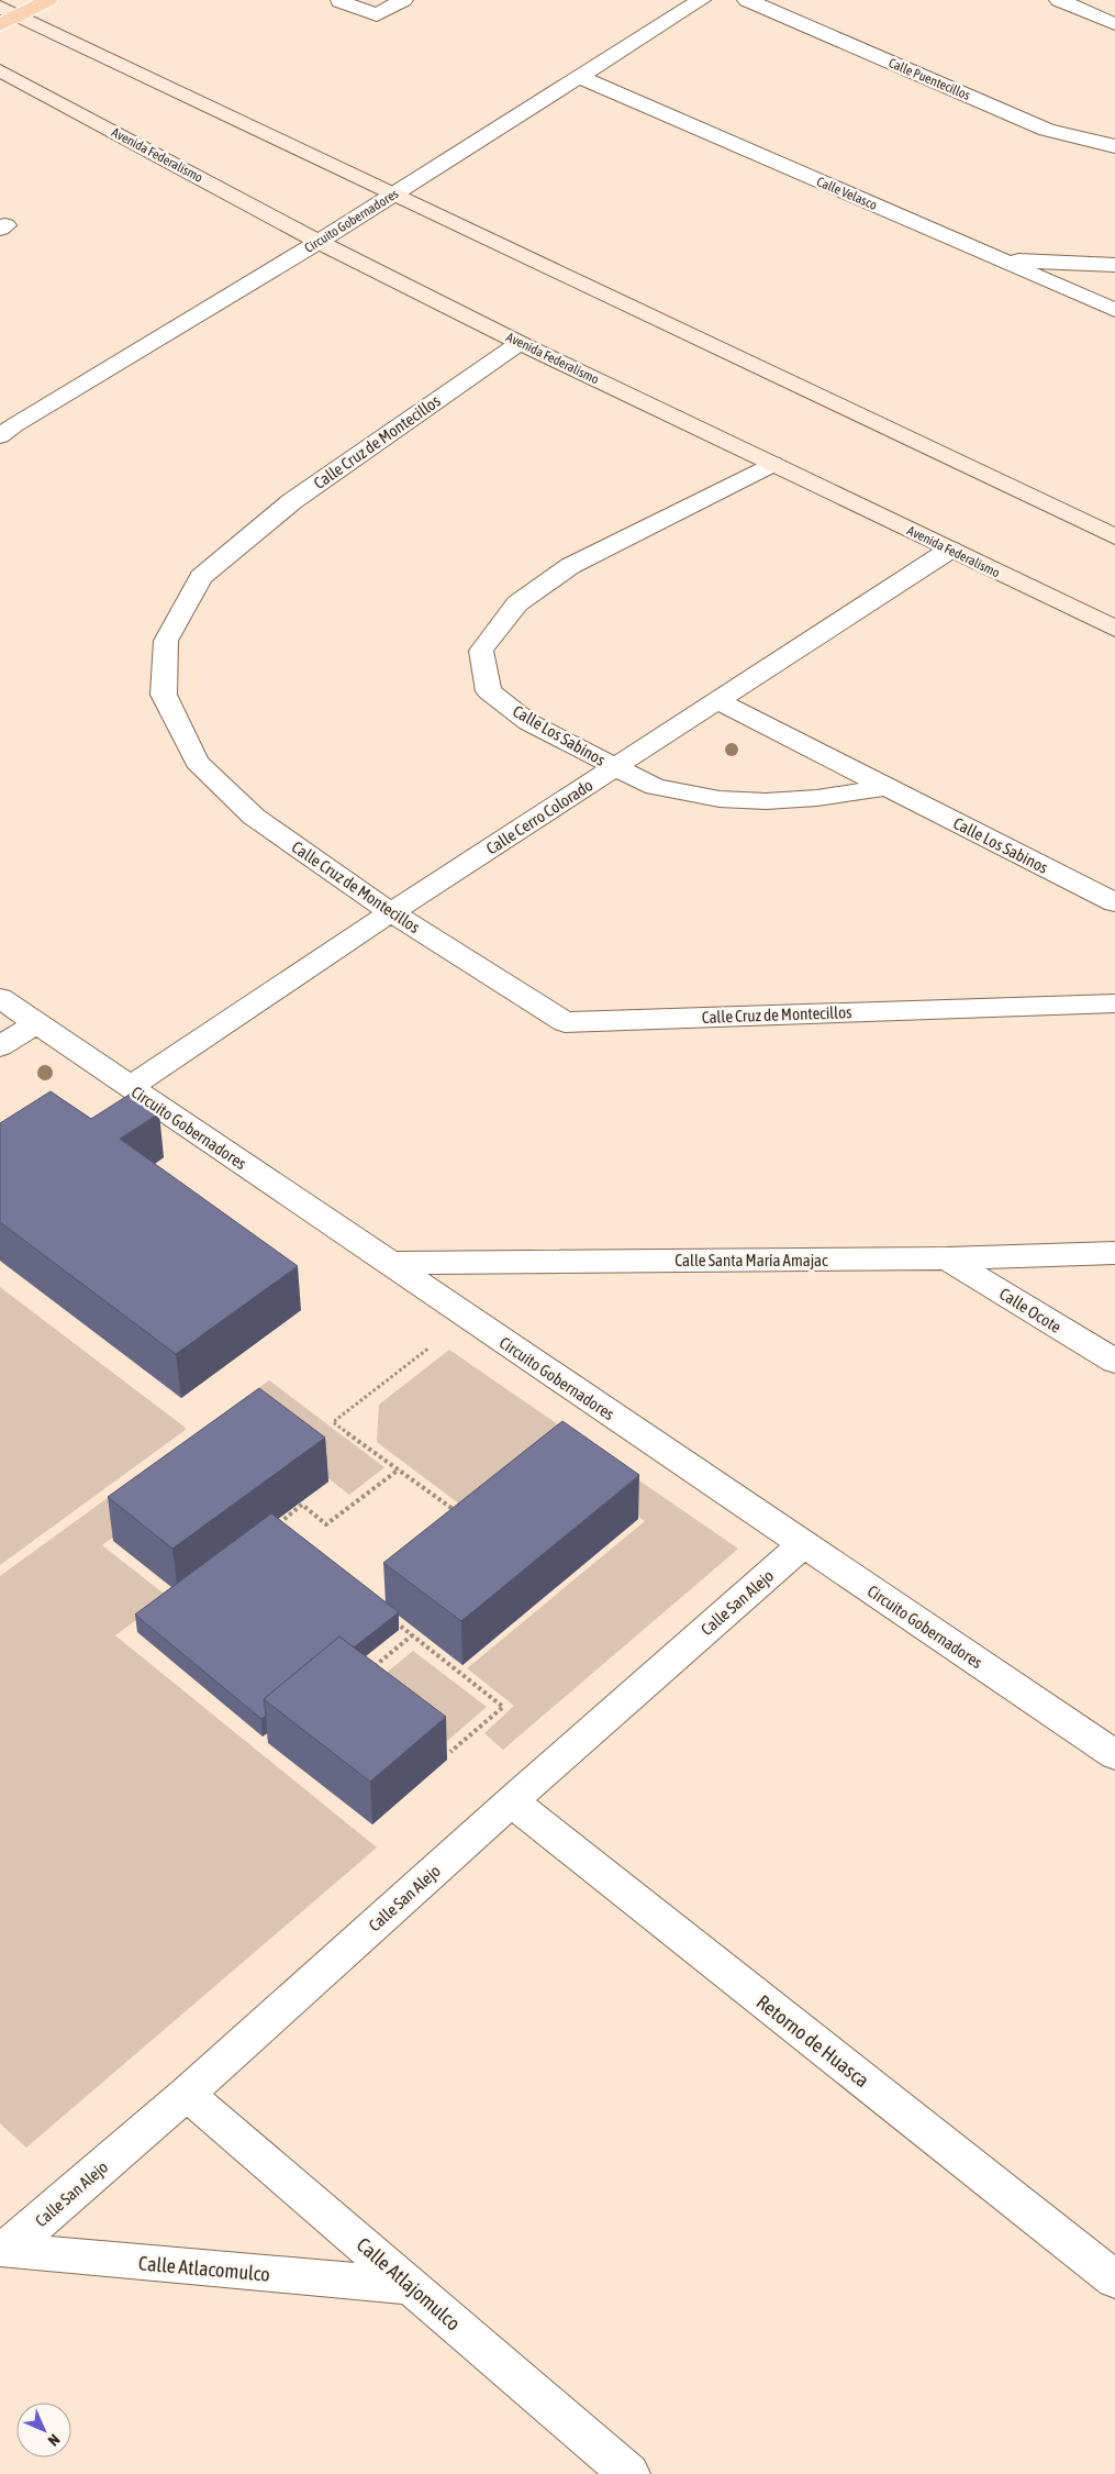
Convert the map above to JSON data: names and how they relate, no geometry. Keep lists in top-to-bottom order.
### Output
{
  "streets": {
    "main road": ["Avenida Federalismo"],
    "street": [
      "Calle Puentecillos",
      "Calle Velasco",
      "Circuito Gobernadores",
      "Calle Cruz de Montecillos",
      "Calle Los Sabinos",
      "Calle Cerro Colorado",
      "Calle Santa María Amajac",
      "Calle Ocote",
      "Calle San Alejo",
      "Retorno de Huasca",
      "Calle Atlacomulco",
      "Calle Atlajomulco"
    ]
  },
  "crossings": [
    ["Avenida Federalismo", "Circuito Gobernadores"],
    ["Avenida Federalismo", "Calle Cruz de Montecillos"],
    ["Avenida Federalismo", "Calle Los Sabinos"],
    ["Avenida Federalismo", "Calle Cerro Colorado"],
    ["Calle Velasco", "Circuito Gobernadores"],
    ["Circuito Gobernadores", "Calle Cerro Colorado"],
    ["Circuito Gobernadores", "Calle Santa María Amajac"],
    ["Circuito Gobernadores", "Calle San Alejo"],
    ["Calle Cruz de Montecillos", "Calle Cerro Colorado"],
    ["Calle Los Sabinos", "Calle Cerro Colorado"],
    ["Calle Santa María Amajac", "Calle Ocote"],
    ["Calle San Alejo", "Retorno de Huasca"],
    ["Calle San Alejo", "Calle Atlacomulco"],
    ["Calle San Alejo", "Calle Atlajomulco"],
    ["Calle Atlacomulco", "Calle Atlajomulco"]
  ],
  "north": "bottom right"
}
